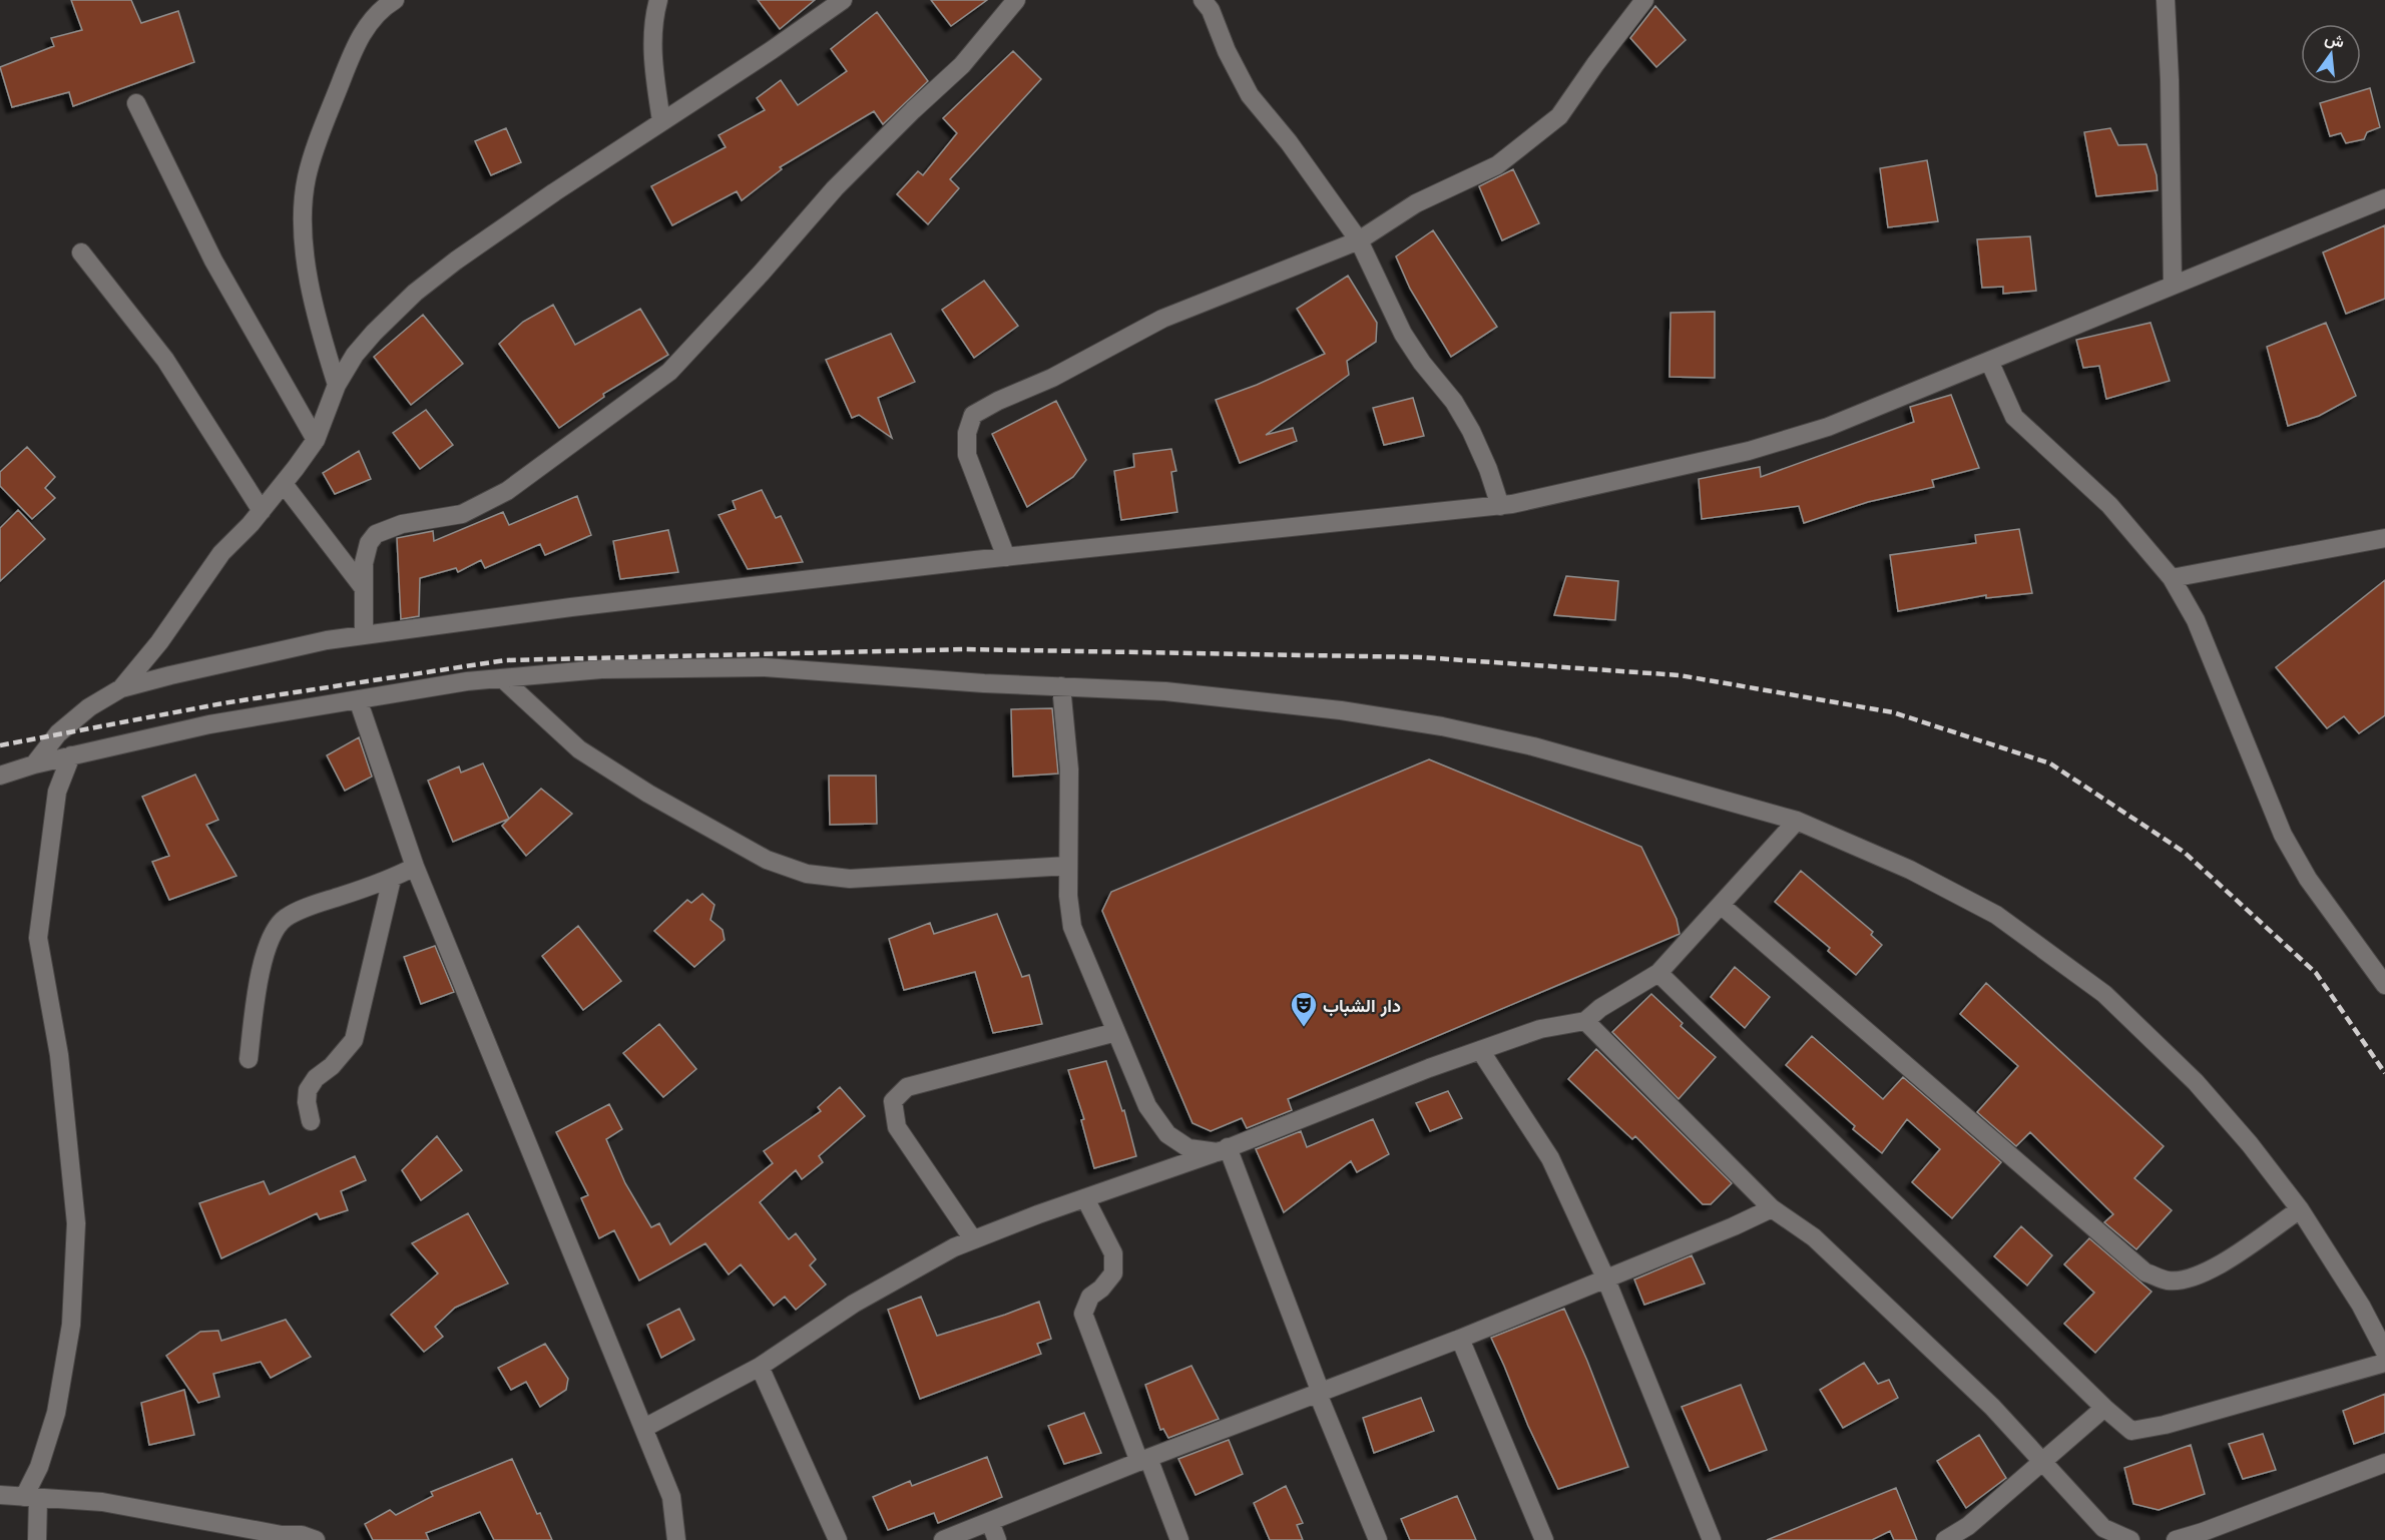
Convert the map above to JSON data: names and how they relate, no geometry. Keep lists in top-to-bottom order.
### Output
{
  "places": {
    "theatre": ["دار الشباب"]
  },
  "north": "top"
}
